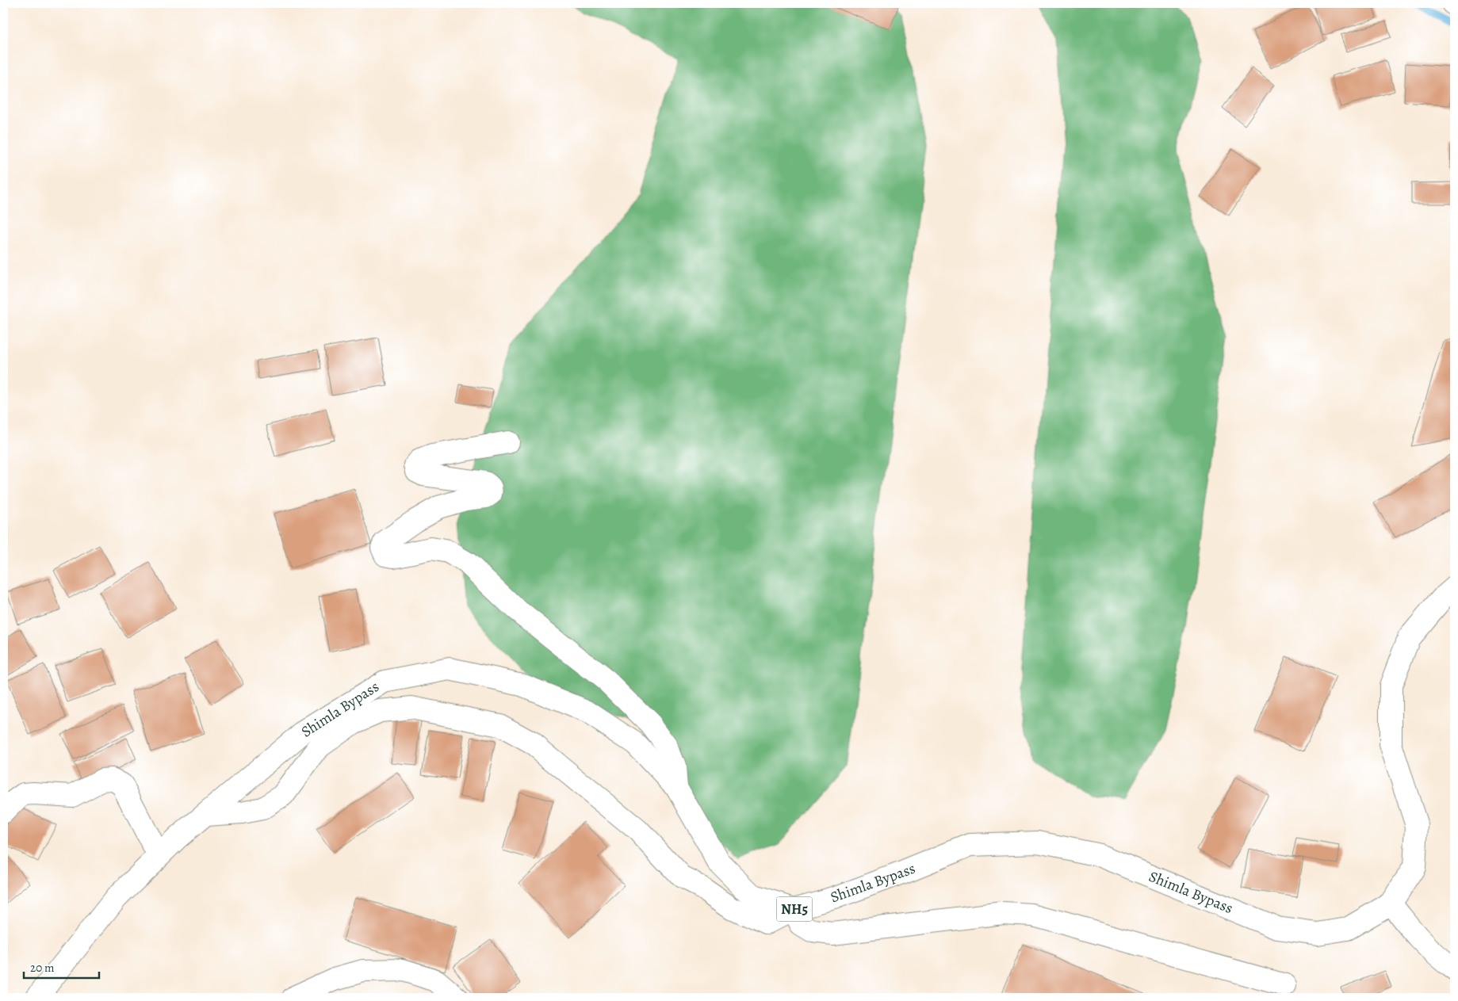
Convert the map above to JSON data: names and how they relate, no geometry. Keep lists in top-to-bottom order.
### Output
{
  "streets": {
    "main road": ["Shimla Bypass", "NH5"]
  },
  "scale_bar": "20 m"
}
